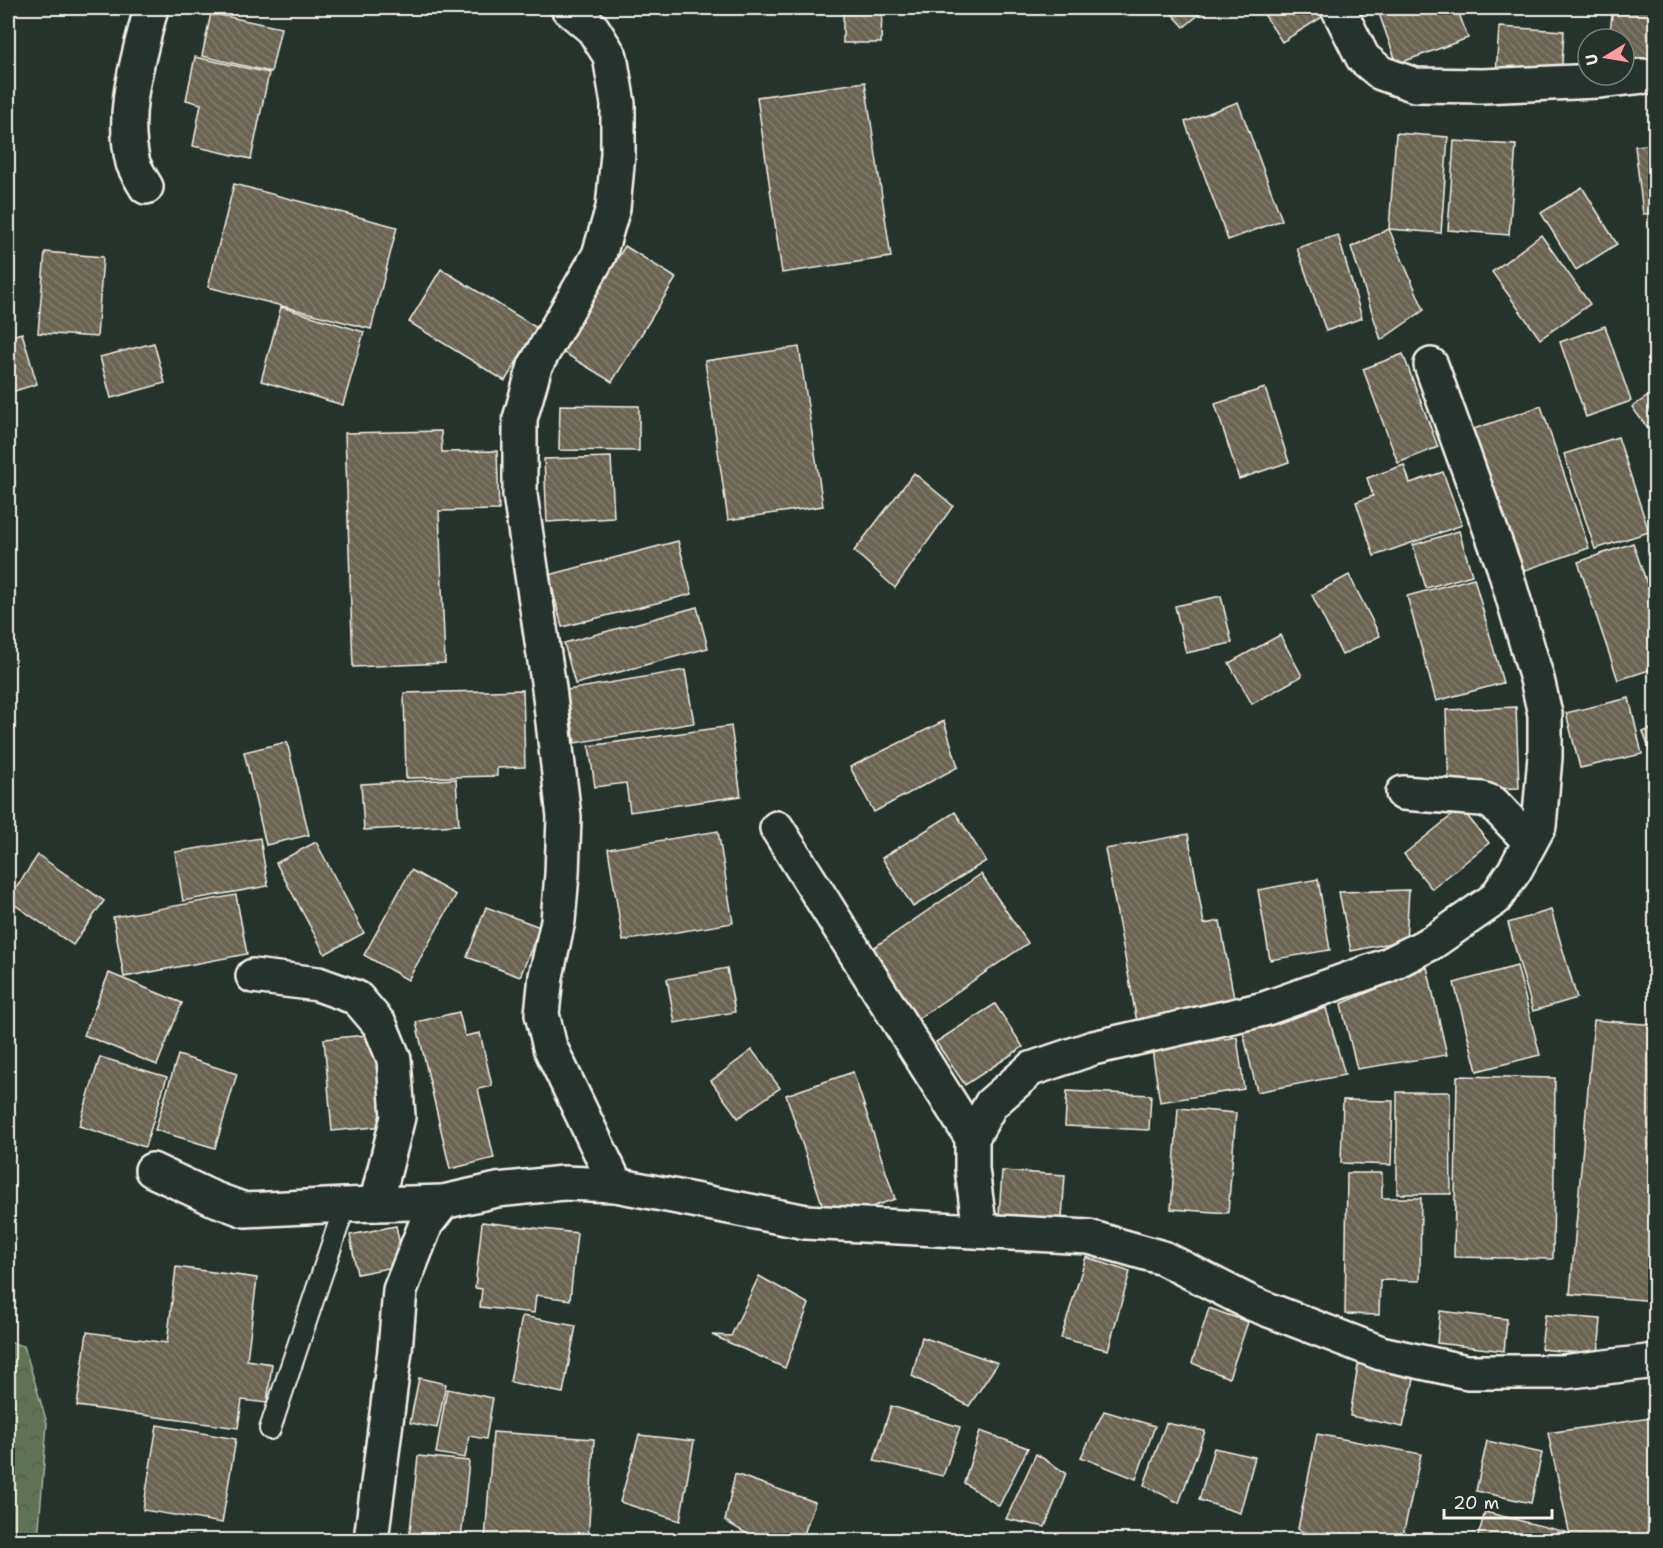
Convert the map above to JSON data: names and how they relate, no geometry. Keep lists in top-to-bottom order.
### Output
{
  "scale_bar": "20 m",
  "north": "left"
}
